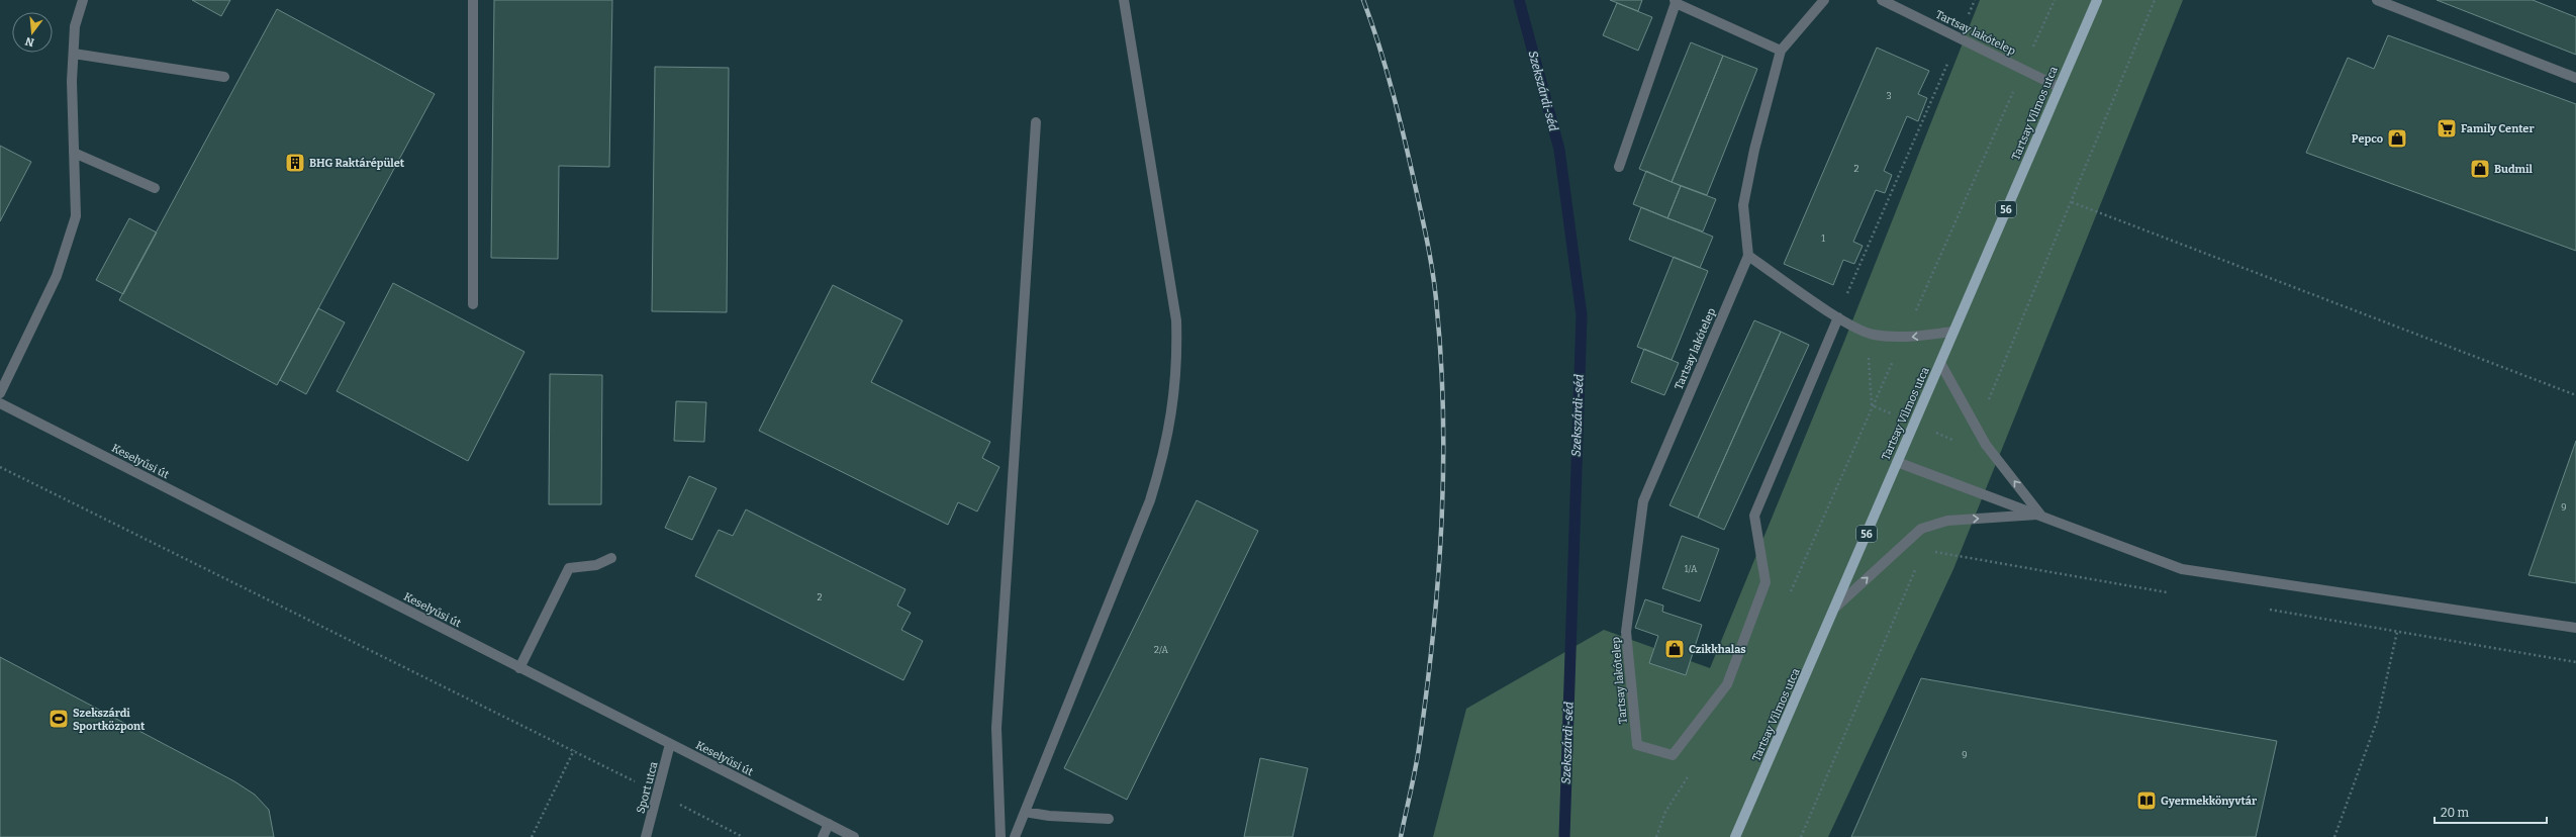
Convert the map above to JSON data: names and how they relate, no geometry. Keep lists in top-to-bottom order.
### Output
{
  "streets": {
    "main road": ["Tartsay Vilmos utca", "56"],
    "street": ["Tartsay lakótelep", "Keselyűsi út", "Sport utca"]
  },
  "crossings": [
    ["Tartsay lakótelep", "Tartsay Vilmos utca"],
    ["Keselyűsi út", "Sport utca"]
  ],
  "water": ["Szekszárdi-séd"],
  "places": {
    "supermarket": ["Family Center"],
    "shop": ["Pepco", "Budmil", "Czikkhalas"],
    "building": ["BHG Raktárépület"],
    "sports": ["Szekszárdi Sportközpont"],
    "library": ["Gyermekkönyvtár"]
  },
  "house_numbers": [
    "3",
    "2",
    "1",
    "9",
    "1/A",
    "2",
    "2/A",
    "9"
  ],
  "scale_bar": "20 m",
  "north": "bottom"
}
